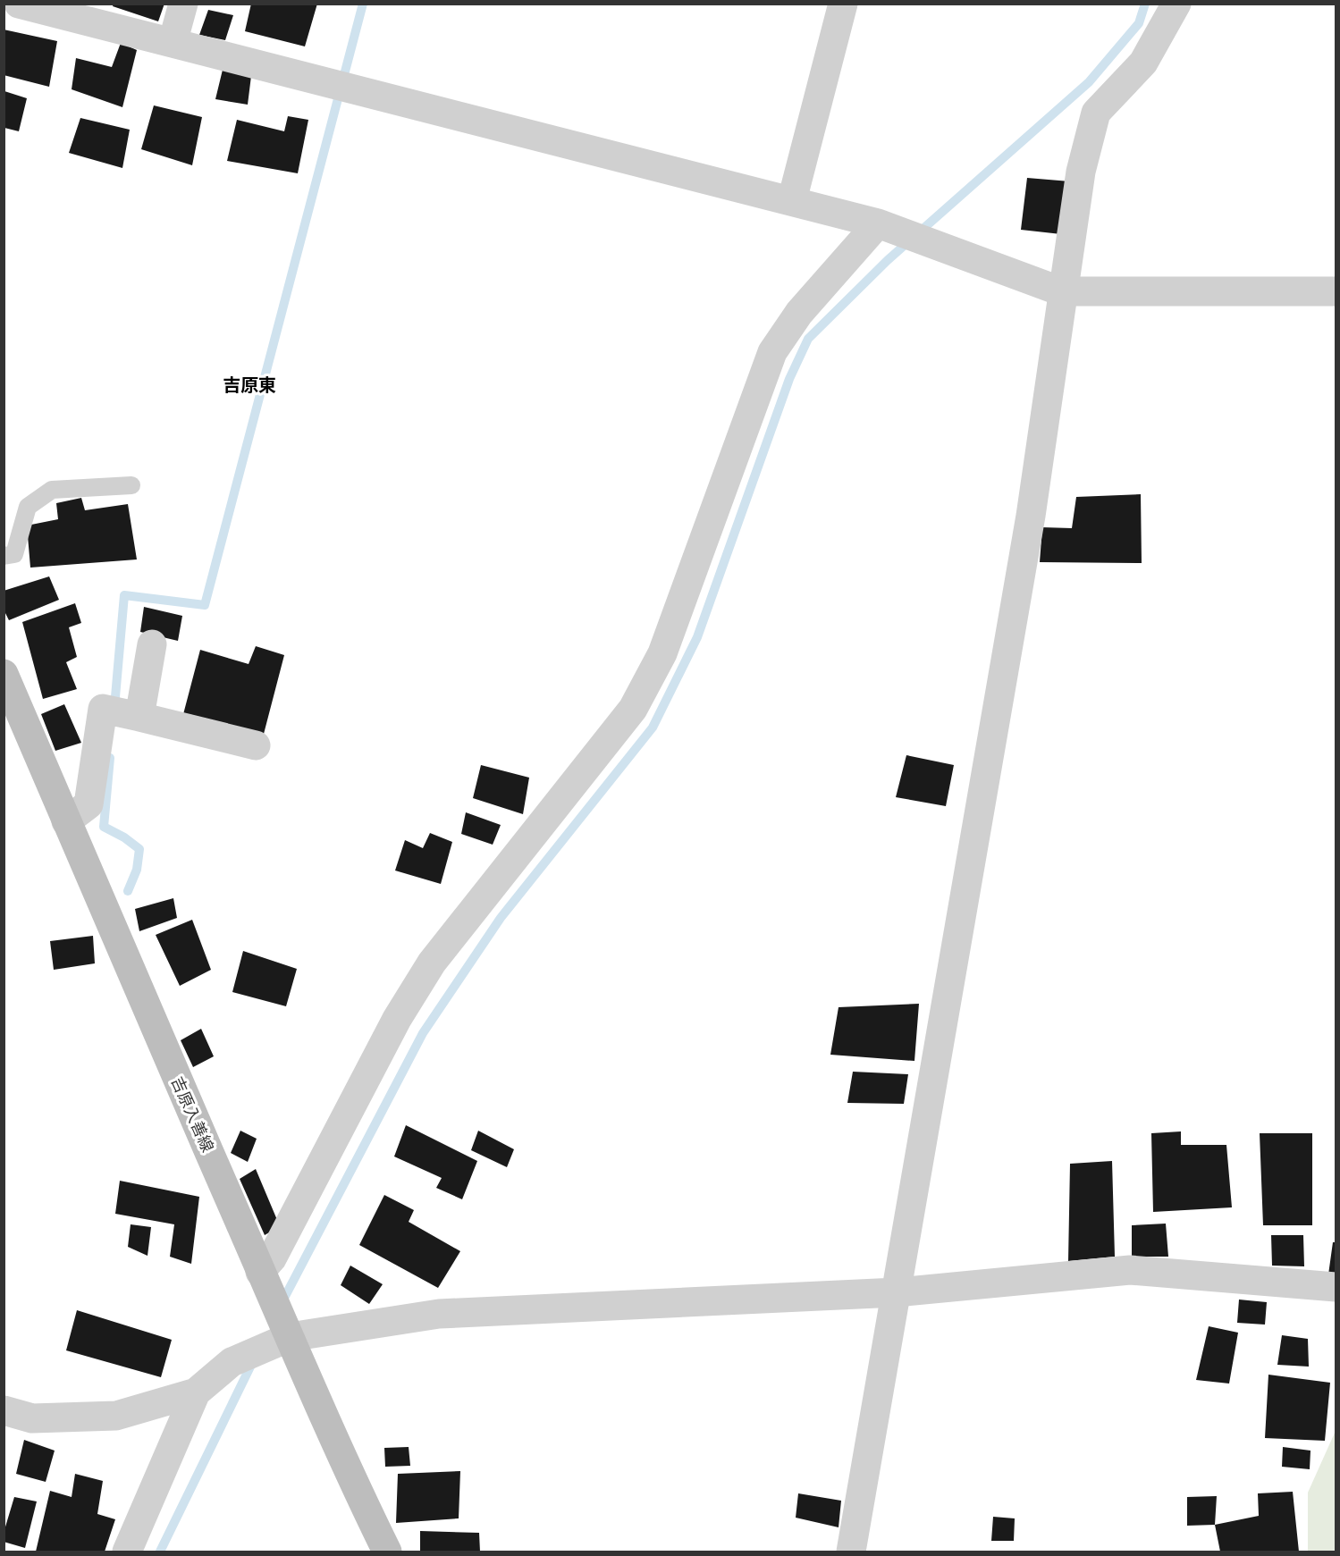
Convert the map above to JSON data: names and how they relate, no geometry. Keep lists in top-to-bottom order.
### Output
{
  "streets": {
    "main road": ["吉原入善線"]
  },
  "districts": ["吉原東"]
}
